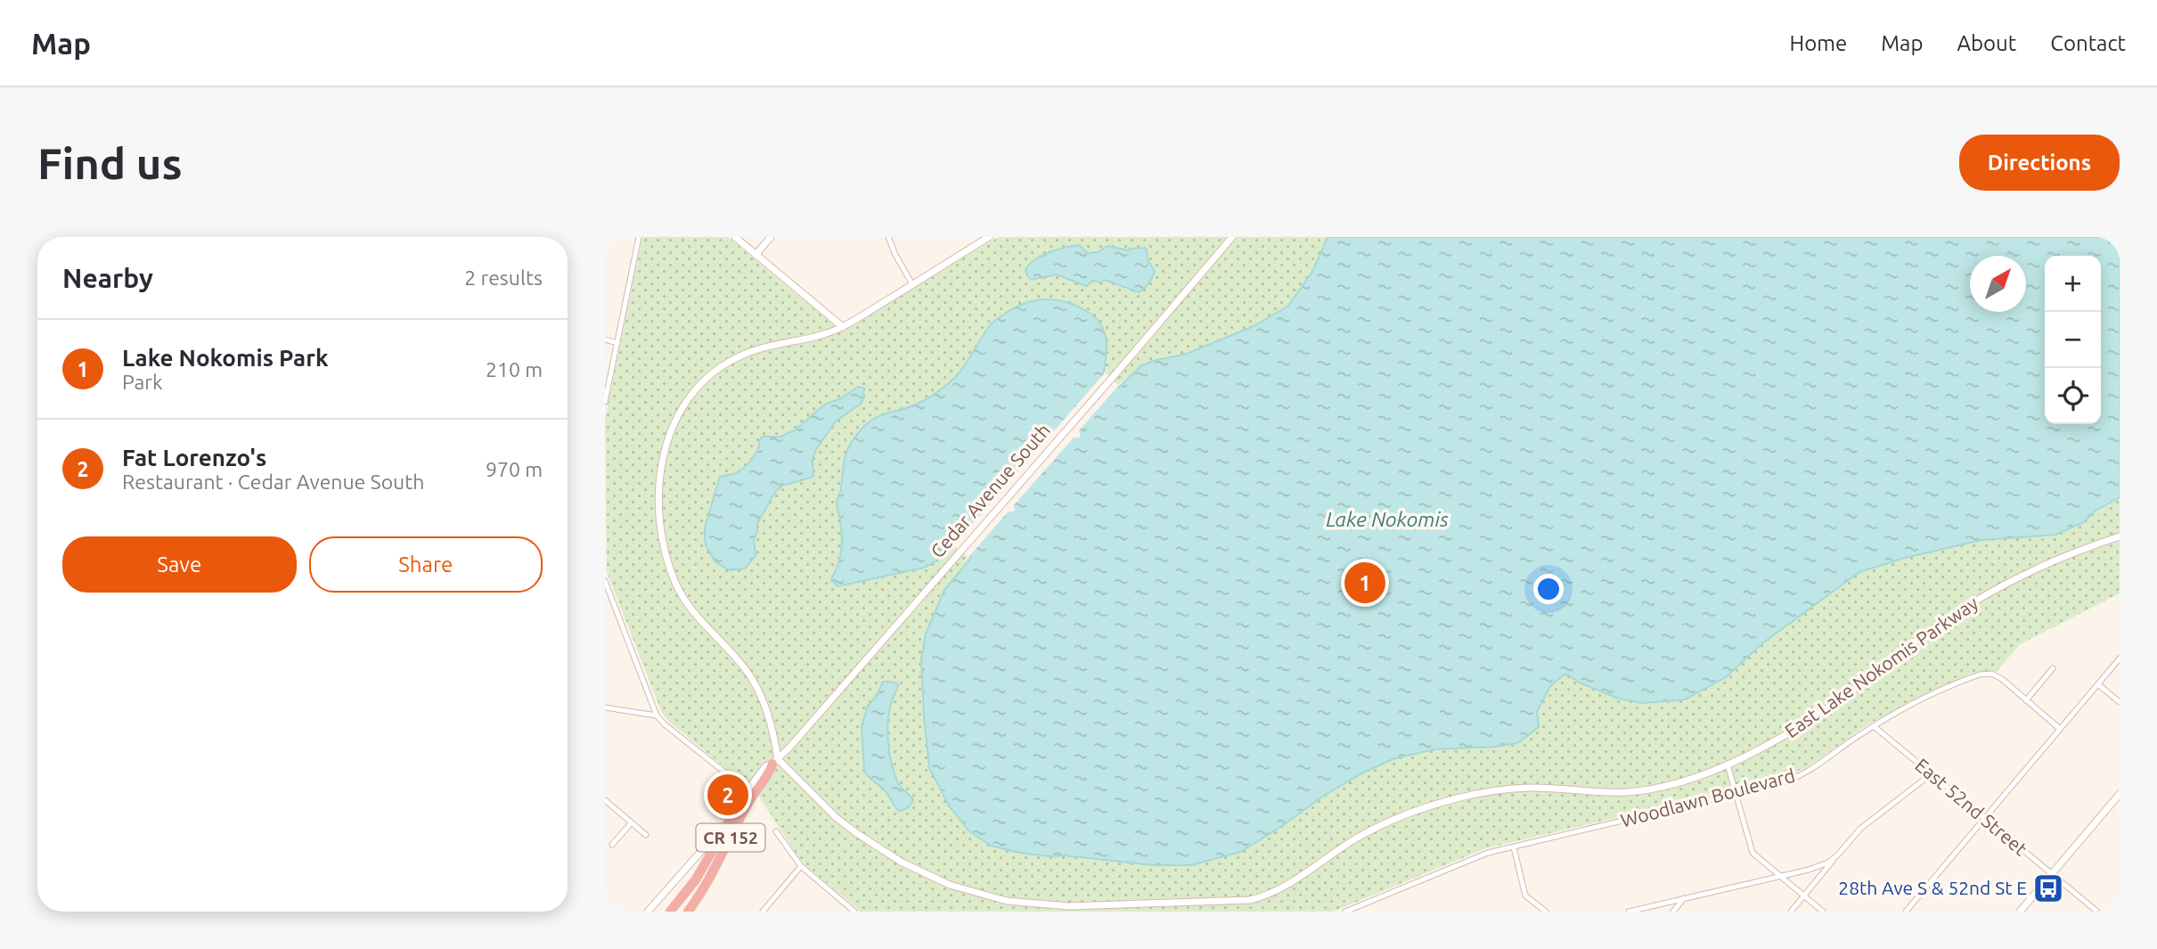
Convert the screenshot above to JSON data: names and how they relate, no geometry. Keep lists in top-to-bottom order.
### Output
{
  "streets": {
    "highway": ["Cedar Avenue South", "CR 152"],
    "street": ["East Lake Nokomis Parkway", "Woodlawn Boulevard", "East 52nd Street"]
  },
  "crossings": [
    ["Cedar Avenue South", "East Lake Nokomis Parkway"],
    ["Woodlawn Boulevard", "East 52nd Street"]
  ],
  "water": ["Lake Nokomis"],
  "places": {
    "bus stop": ["28th Ave S & 52nd St E"]
  },
  "north": "top right",
  "page": {
    "header": "Map",
    "nav": [
      "Home",
      "Map",
      "About",
      "Contact"
    ],
    "buttons": [
      "Directions",
      ["Save", "Share"]
    ],
    "title": "Find us",
    "heading": ["Nearby", "2 results"],
    "map_buttons": ["+", "−"],
    "list": [
      {
        "mark": "1",
        "name": "Lake Nokomis Park",
        "note": "Park",
        "value": "210 m"
      },
      {
        "mark": "2",
        "name": "Fat Lorenzo's",
        "note": "Restaurant · Cedar Avenue South",
        "value": "970 m"
      }
    ],
    "pins": ["1", "2"]
  }
}
